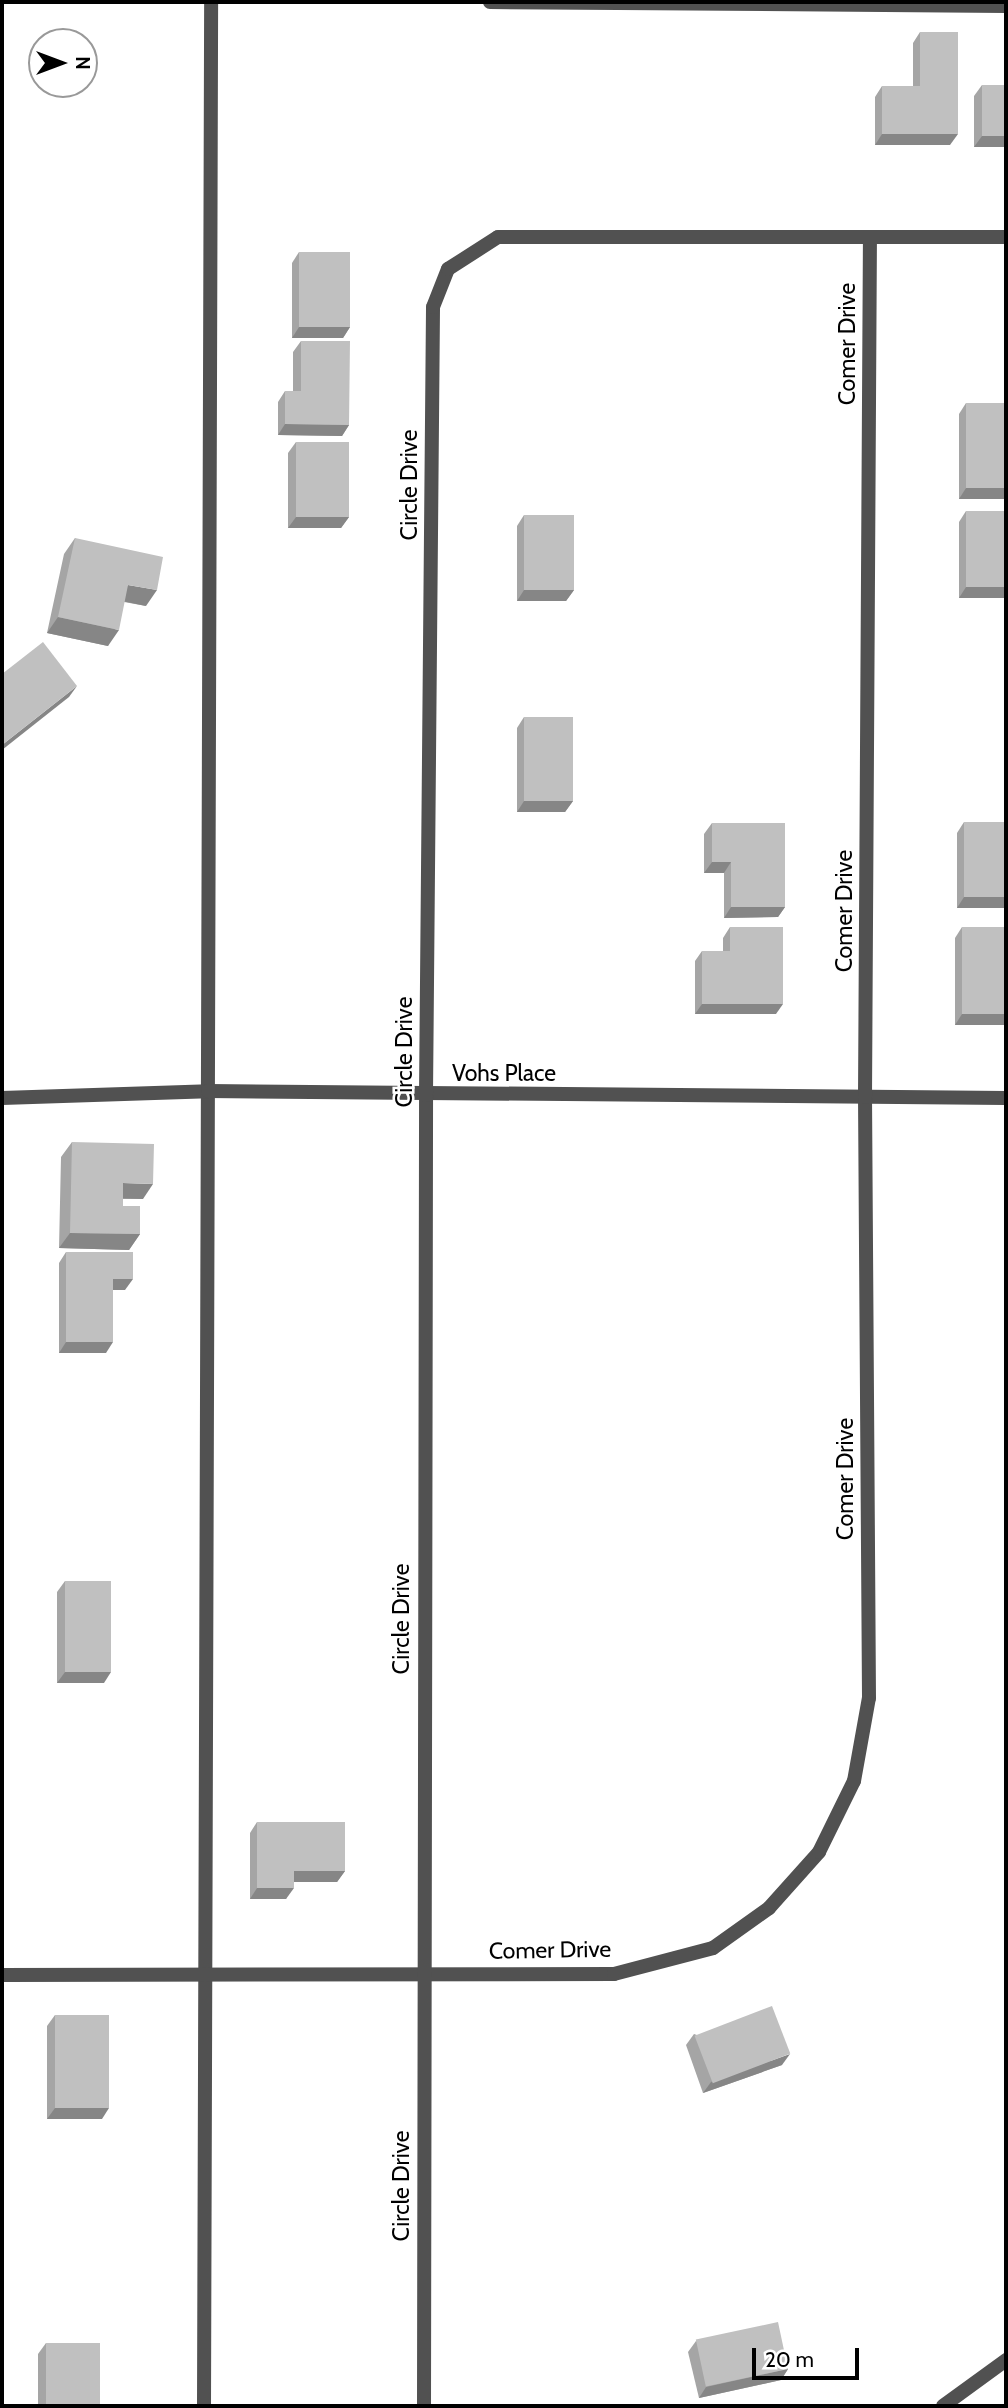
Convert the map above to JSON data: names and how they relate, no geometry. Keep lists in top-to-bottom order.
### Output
{
  "streets": {
    "street": ["Comer Drive", "Circle Drive", "Vohs Place"]
  },
  "crossings": [
    ["Comer Drive", "Circle Drive"],
    ["Comer Drive", "Vohs Place"],
    ["Circle Drive", "Vohs Place"]
  ],
  "scale_bar": "20 m",
  "north": "right"
}
